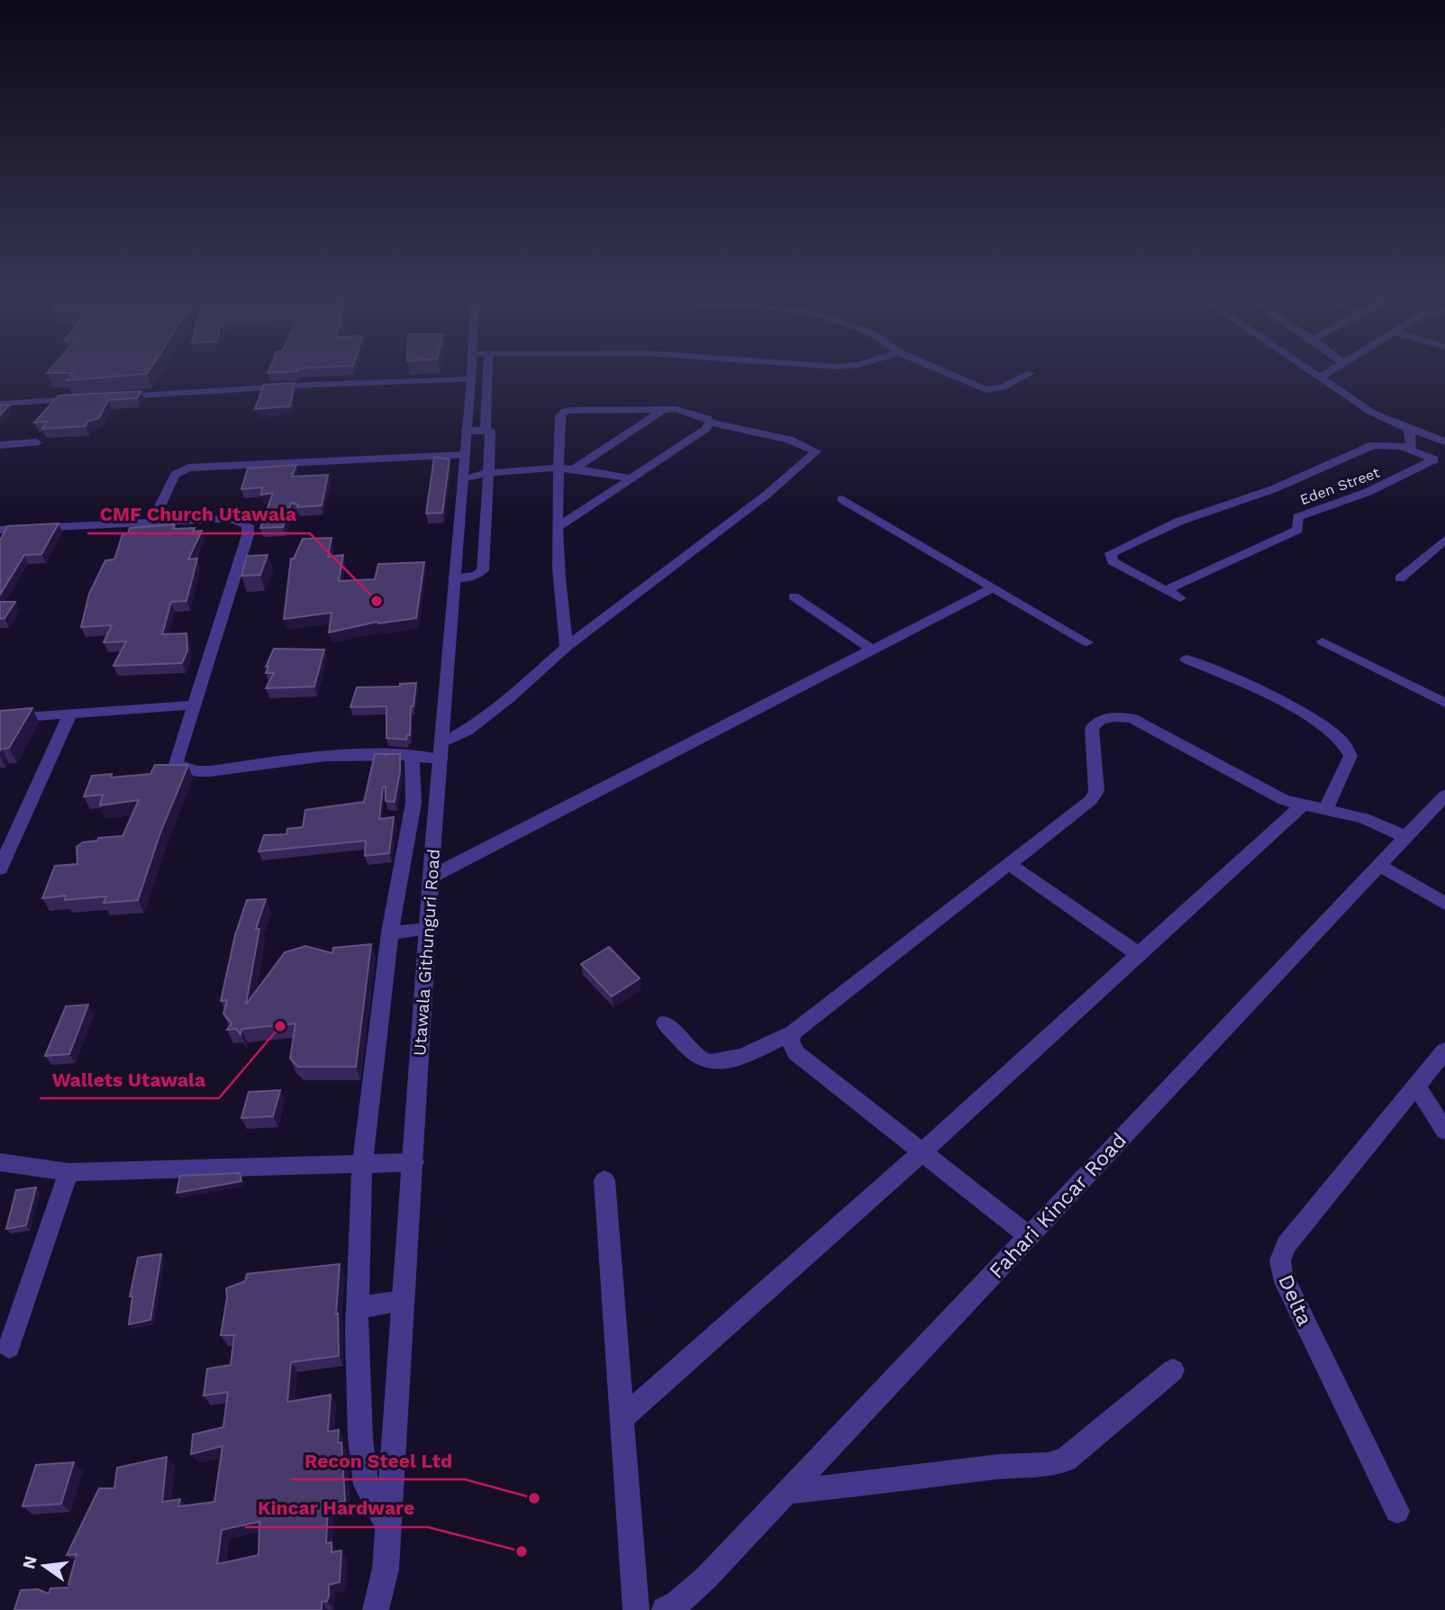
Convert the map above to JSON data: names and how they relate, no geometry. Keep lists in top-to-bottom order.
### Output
{
  "streets": {
    "street": [
      "Eden Street",
      "Utawala Githunguri Road",
      "Fahari Kincar Road",
      "Delta"
    ]
  },
  "places": [
    "CMF Church Utawala",
    "Wallets Utawala",
    "Recon Steel Ltd",
    "Kincar Hardware"
  ],
  "north": "left"
}
